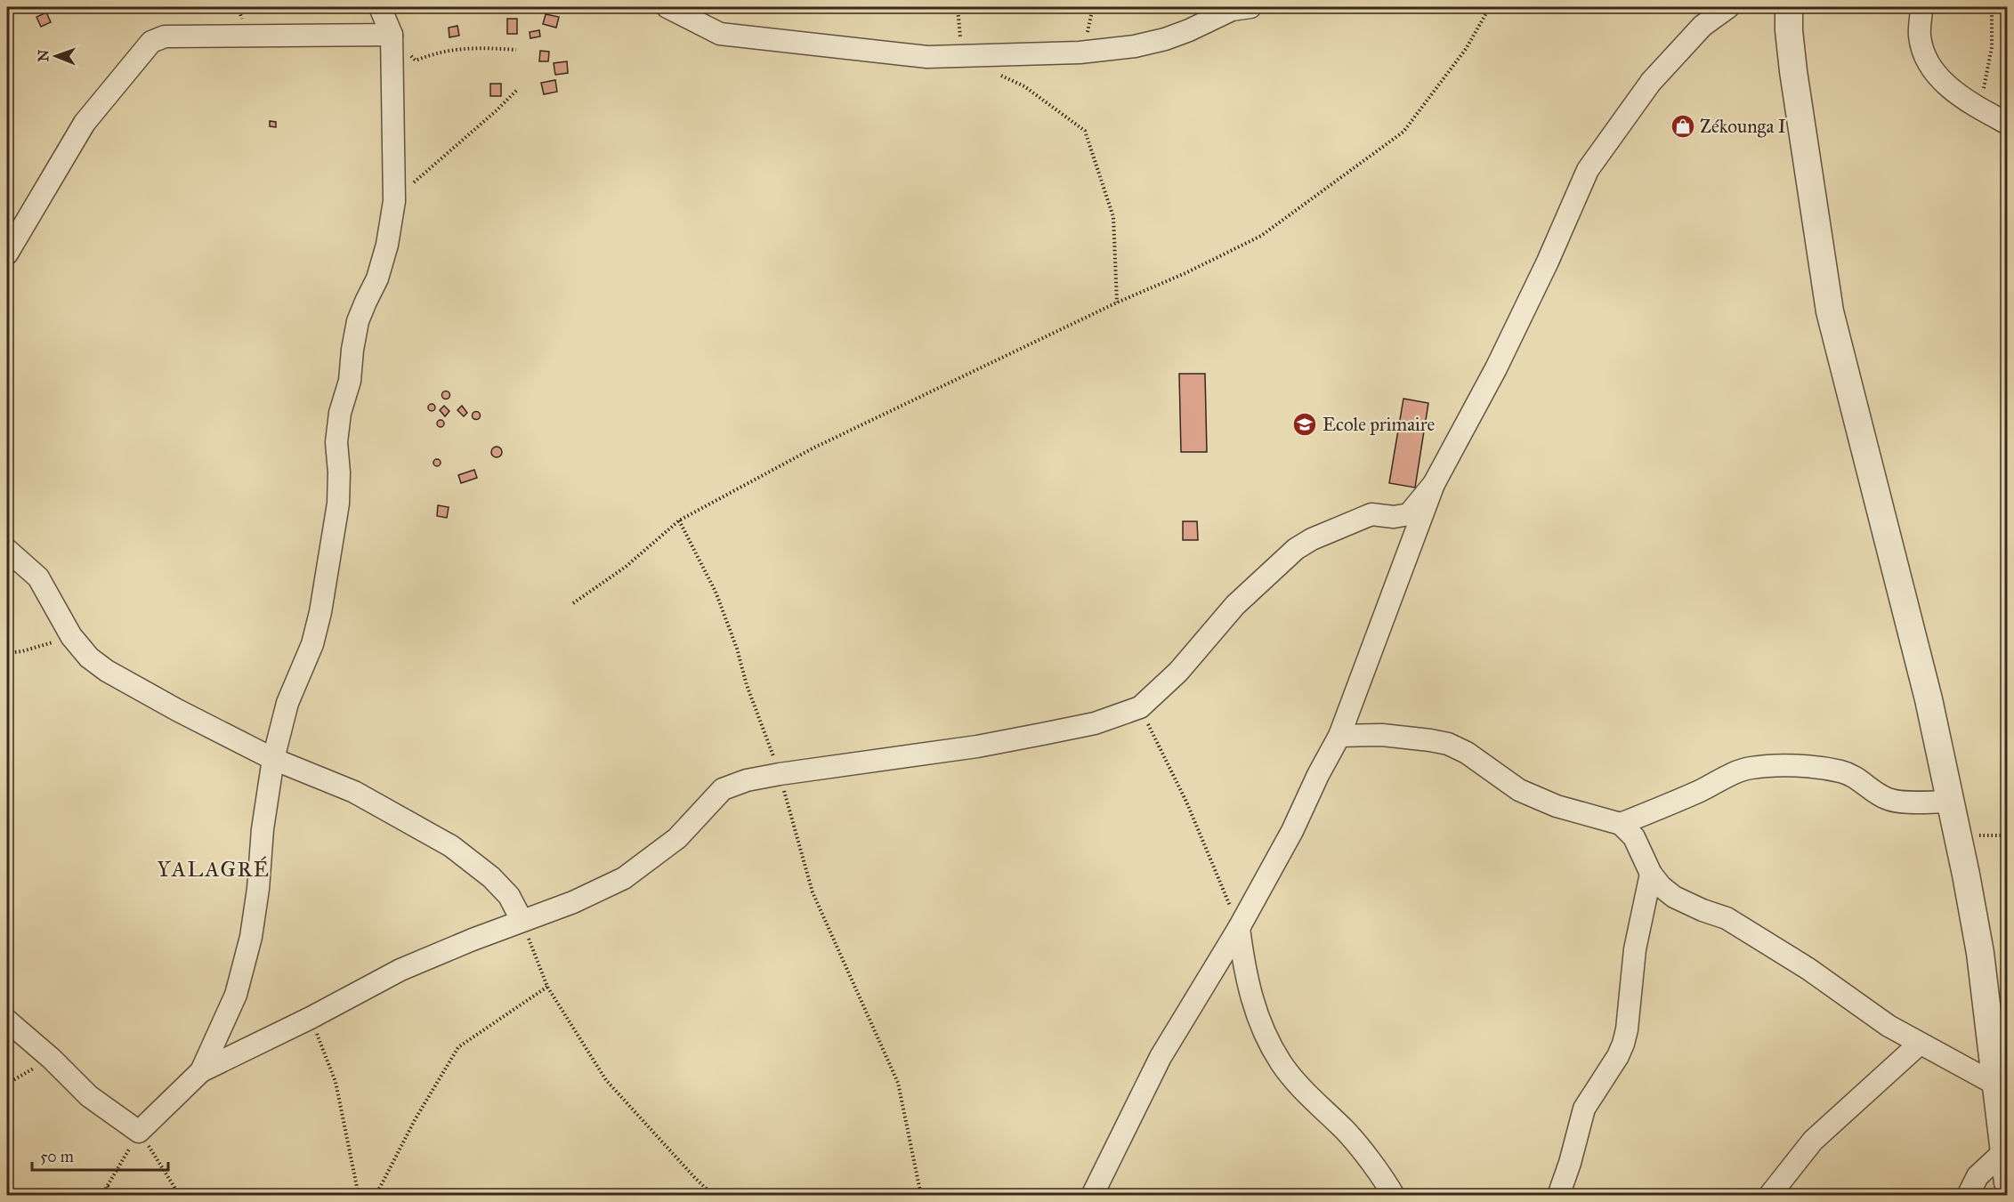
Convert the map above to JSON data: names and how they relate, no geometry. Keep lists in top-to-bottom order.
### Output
{
  "districts": ["YALAGRÉ"],
  "places": {
    "shop": ["Zékounga I"],
    "school or university": ["Ecole primaire"]
  },
  "scale_bar": "50 m",
  "north": "left"
}
